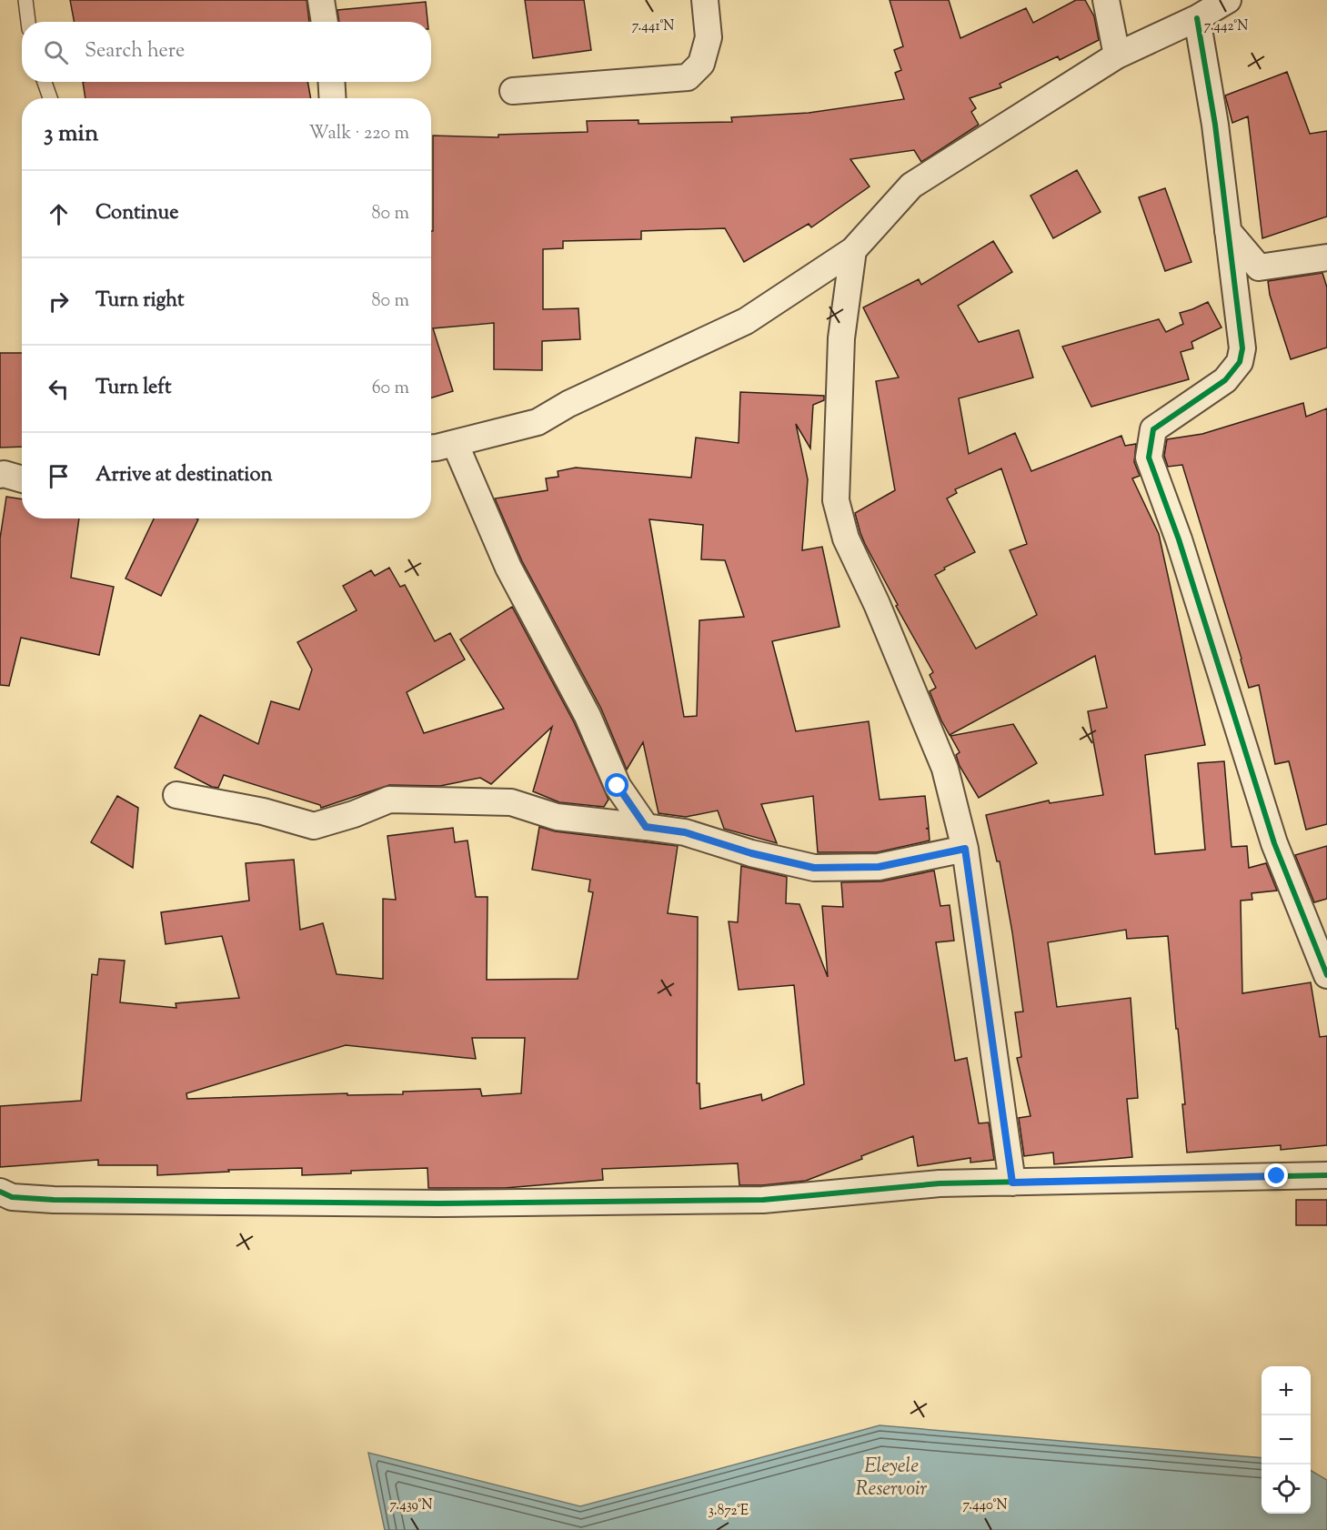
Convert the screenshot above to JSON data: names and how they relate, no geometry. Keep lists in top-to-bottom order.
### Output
{
  "water": ["Eleyele Reservoir"],
  "page": {
    "search": "Search here",
    "heading": ["3 min", "Walk · 220 m"],
    "list": [
      ["Continue", "80 m"],
      ["Turn right", "80 m"],
      ["Turn left", "60 m"],
      "Arrive at destination"
    ],
    "map_buttons": ["+", "−"]
  },
  "coordinates": [
    "7.441°N",
    "7.442°N",
    "7.439°N",
    "7.440°N",
    "3.872°E"
  ]
}
